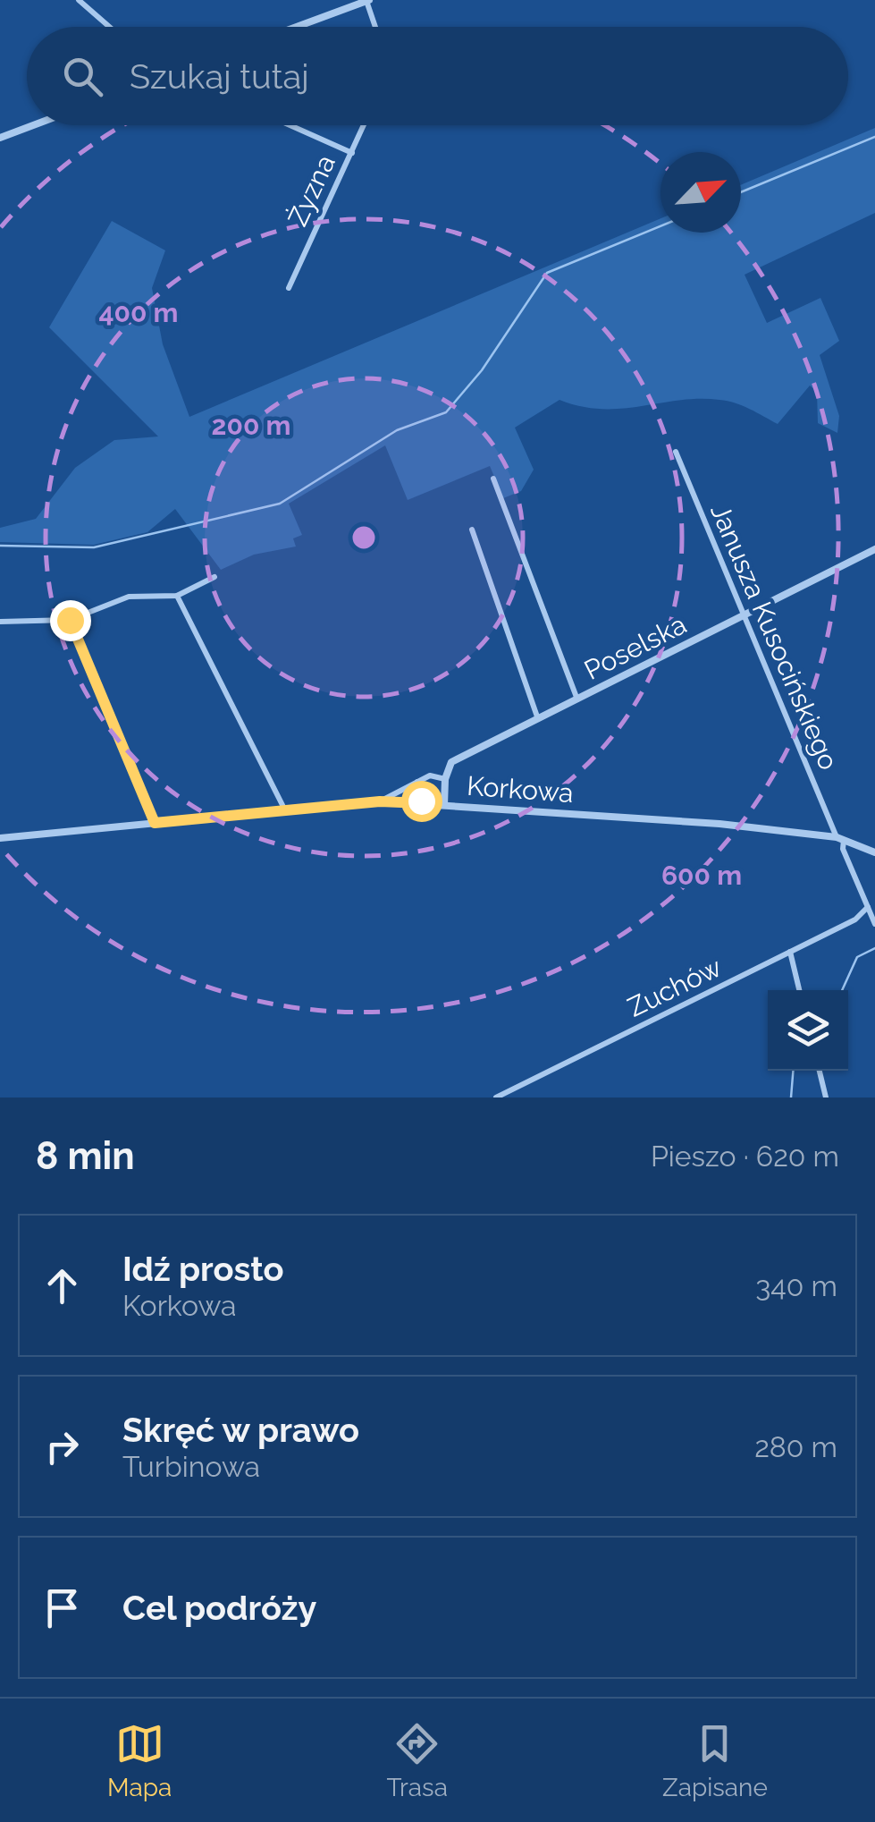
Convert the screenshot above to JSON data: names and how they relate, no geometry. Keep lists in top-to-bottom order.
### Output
{
  "streets": {
    "street": [
      "Żyzna",
      "Janusza Kusocińskiego",
      "Poselska",
      "Korkowa",
      "Zuchów"
    ]
  },
  "crossings": [
    ["Janusza Kusocińskiego", "Poselska"],
    ["Janusza Kusocińskiego", "Korkowa"],
    ["Janusza Kusocińskiego", "Zuchów"]
  ],
  "north": "top right",
  "page": {
    "search": "Szukaj tutaj",
    "heading": ["8 min", "Pieszo · 620 m"],
    "list": [
      ["Idź prosto", "Korkowa", "340 m"],
      ["Skręć w prawo", "Turbinowa", "280 m"],
      "Cel podróży"
    ],
    "nav": ["Mapa", "Trasa", "Zapisane"]
  },
  "rings": ["400 m", "200 m", "600 m"]
}
